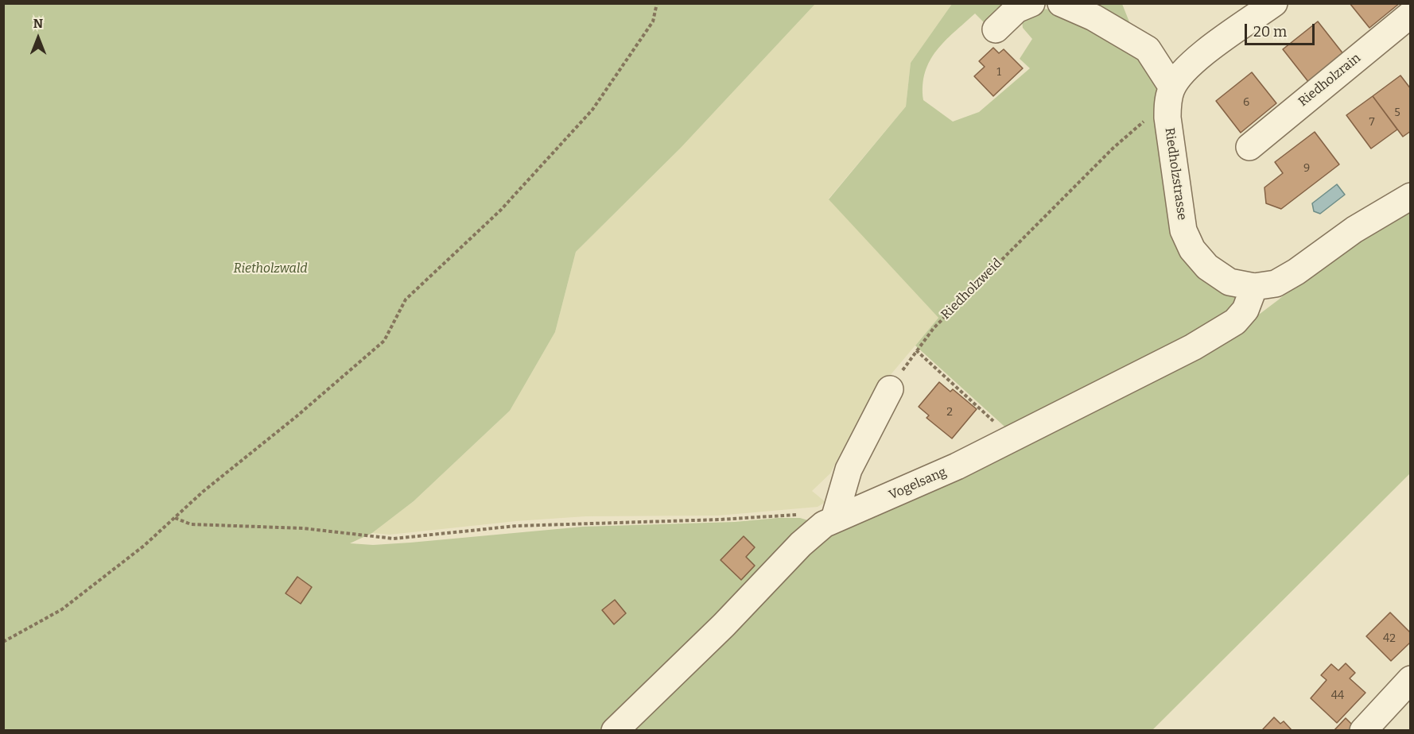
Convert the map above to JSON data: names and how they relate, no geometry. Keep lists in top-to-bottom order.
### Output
{
  "streets": {
    "street": ["Riedholzrain", "Riedholzstrasse", "Vogelsang"],
    "path": ["Riedholzweid"]
  },
  "crossings": [
    ["Riedholzstrasse", "Riedholzweid"],
    ["Riedholzstrasse", "Vogelsang"]
  ],
  "parks": ["Rietholzwald"],
  "house_numbers": [
    "1",
    "6",
    "5",
    "7",
    "9",
    "2",
    "42",
    "44"
  ],
  "scale_bar": "20 m",
  "north": "top"
}
